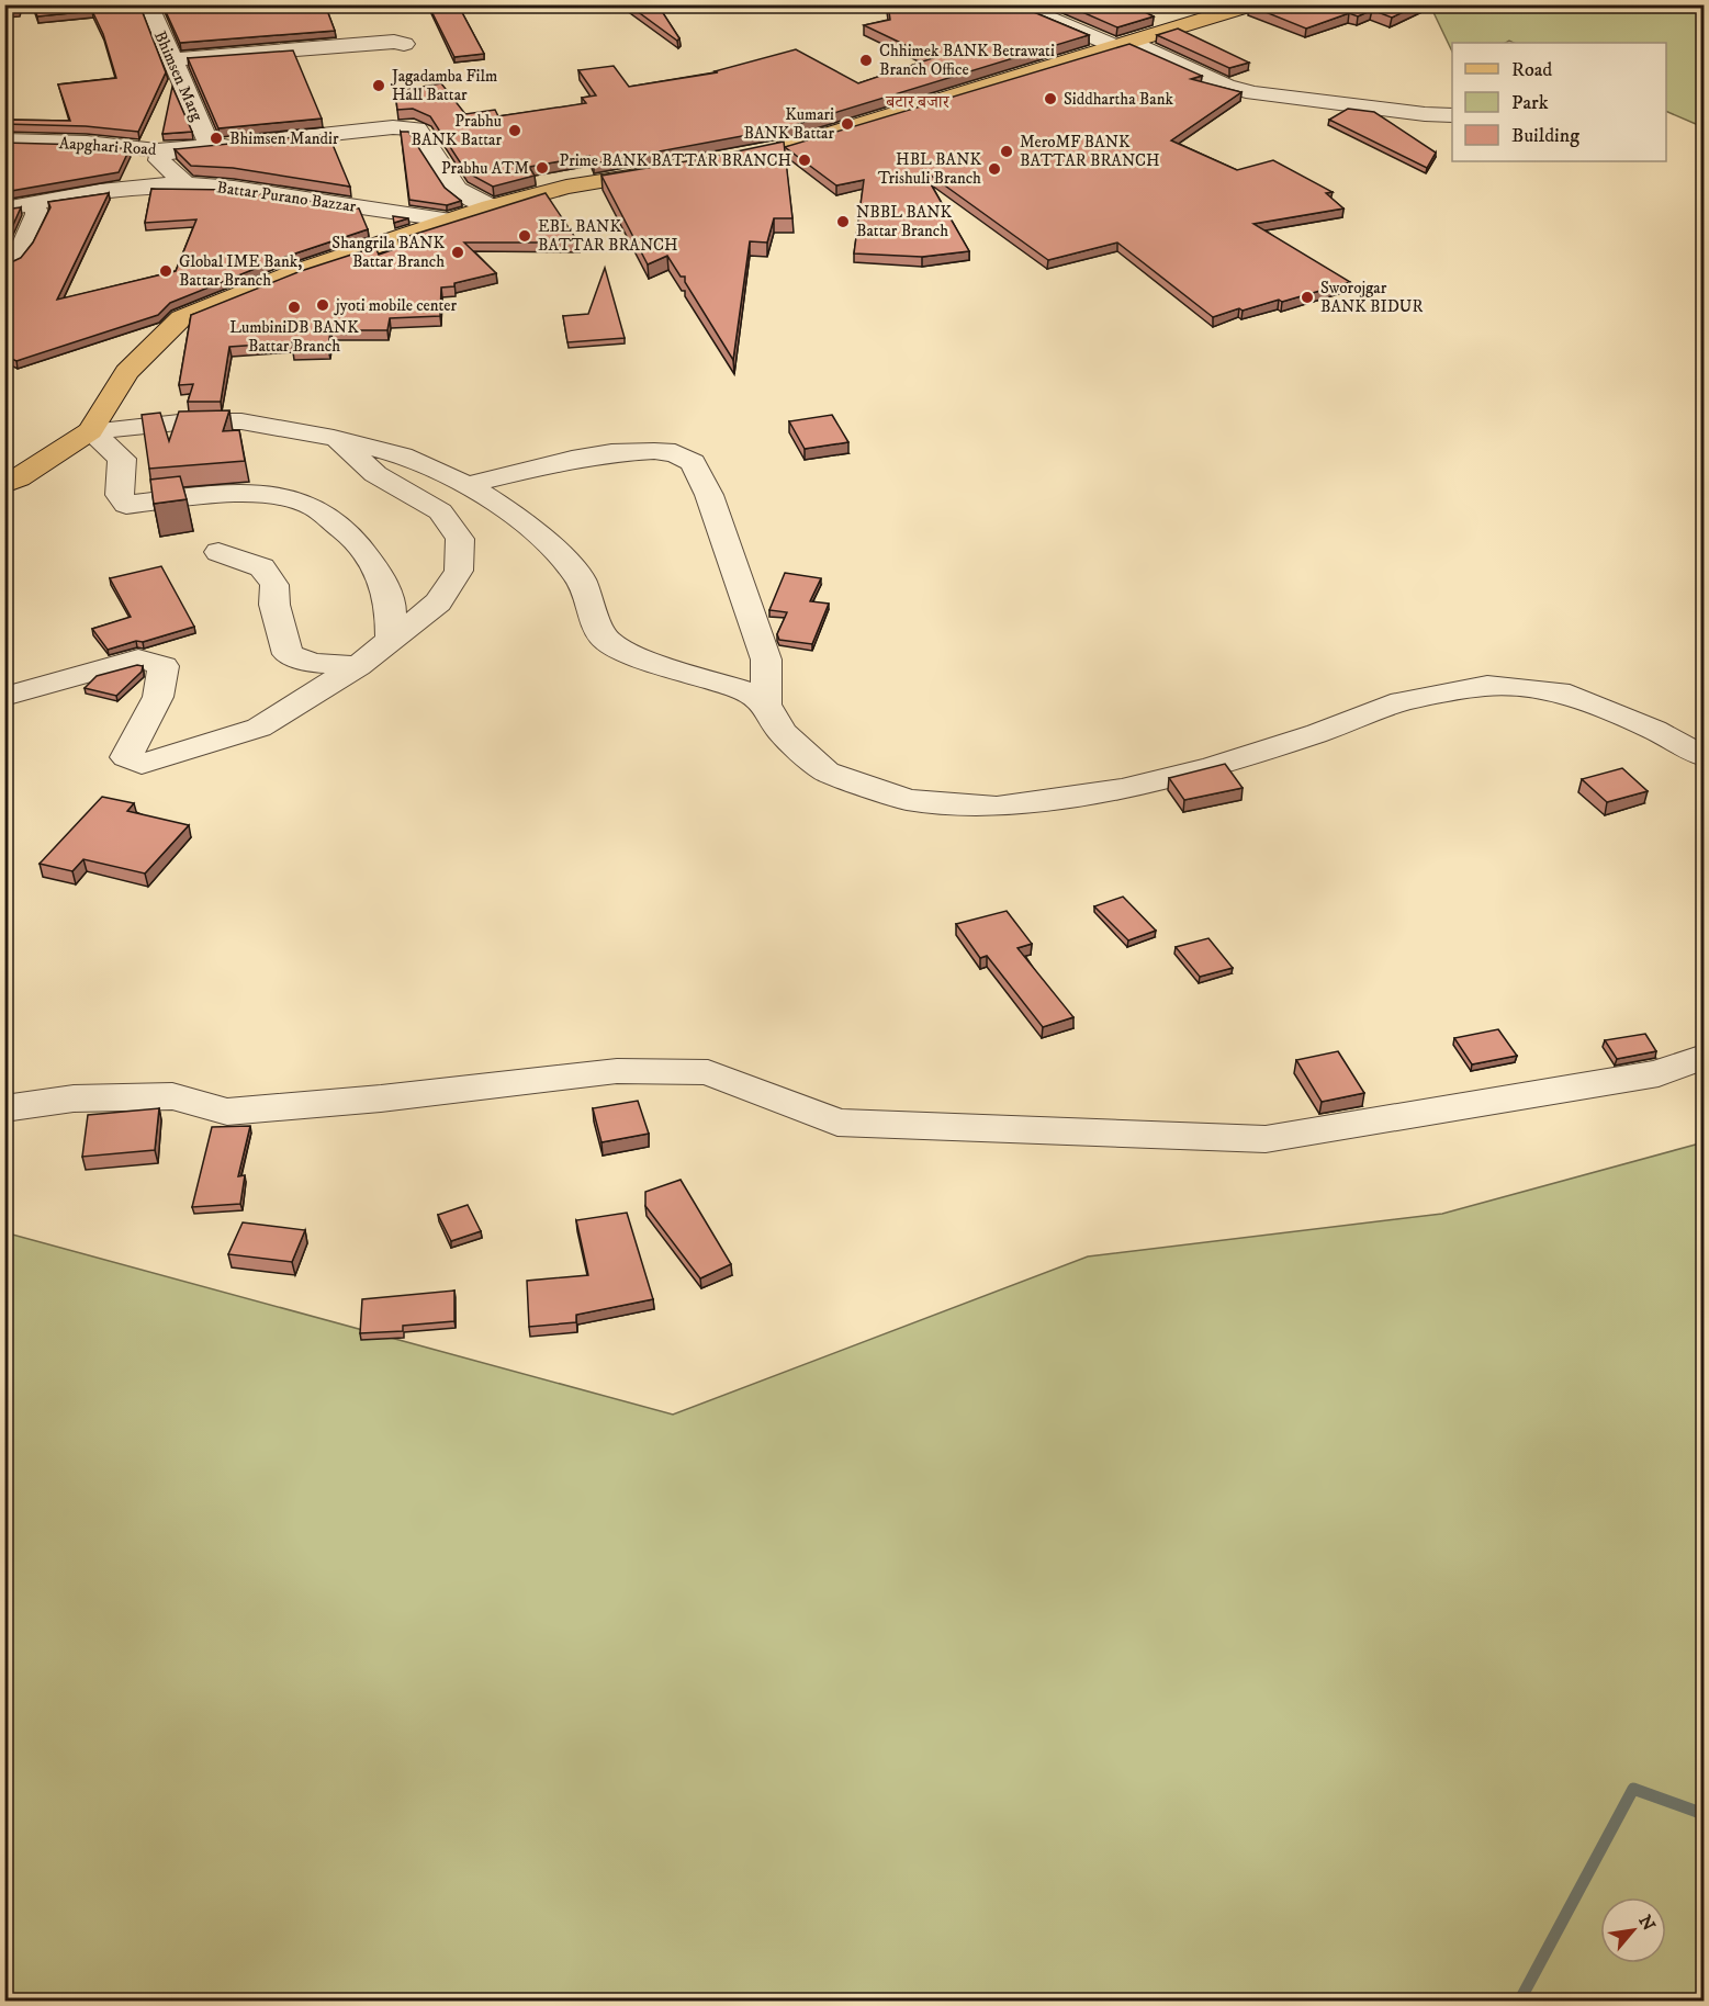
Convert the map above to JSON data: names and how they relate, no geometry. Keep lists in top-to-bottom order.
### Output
{
  "streets": {
    "street": ["Bhimsen Marg", "Aapghari Road", "Battar Purano Bazzar"]
  },
  "crossings": [
    ["Bhimsen Marg", "Aapghari Road"]
  ],
  "districts": ["बटार बजार"],
  "places": [
    "Chhimek BANK Betrawati Branch Office",
    "Jagadamba Film Hall Battar",
    "Siddhartha Bank",
    "Kumari BANK Battar",
    "Prabhu BANK Battar",
    "Bhimsen Mandir",
    "MeroMF BANK BATTAR BRANCH",
    "Prime BANK BATTAR BRANCH",
    "Prabhu ATM",
    "HBL BANK Trishuli Branch",
    "NBBL BANK Battar Branch",
    "EBL BANK BATTAR BRANCH",
    "Shangrila BANK Battar Branch",
    "Global IME Bank, Battar Branch",
    "Sworojgar BANK BIDUR",
    "jyoti mobile center",
    "LumbiniDB BANK Battar Branch"
  ],
  "legend": ["Road", "Park", "Building"],
  "north": "top right"
}
